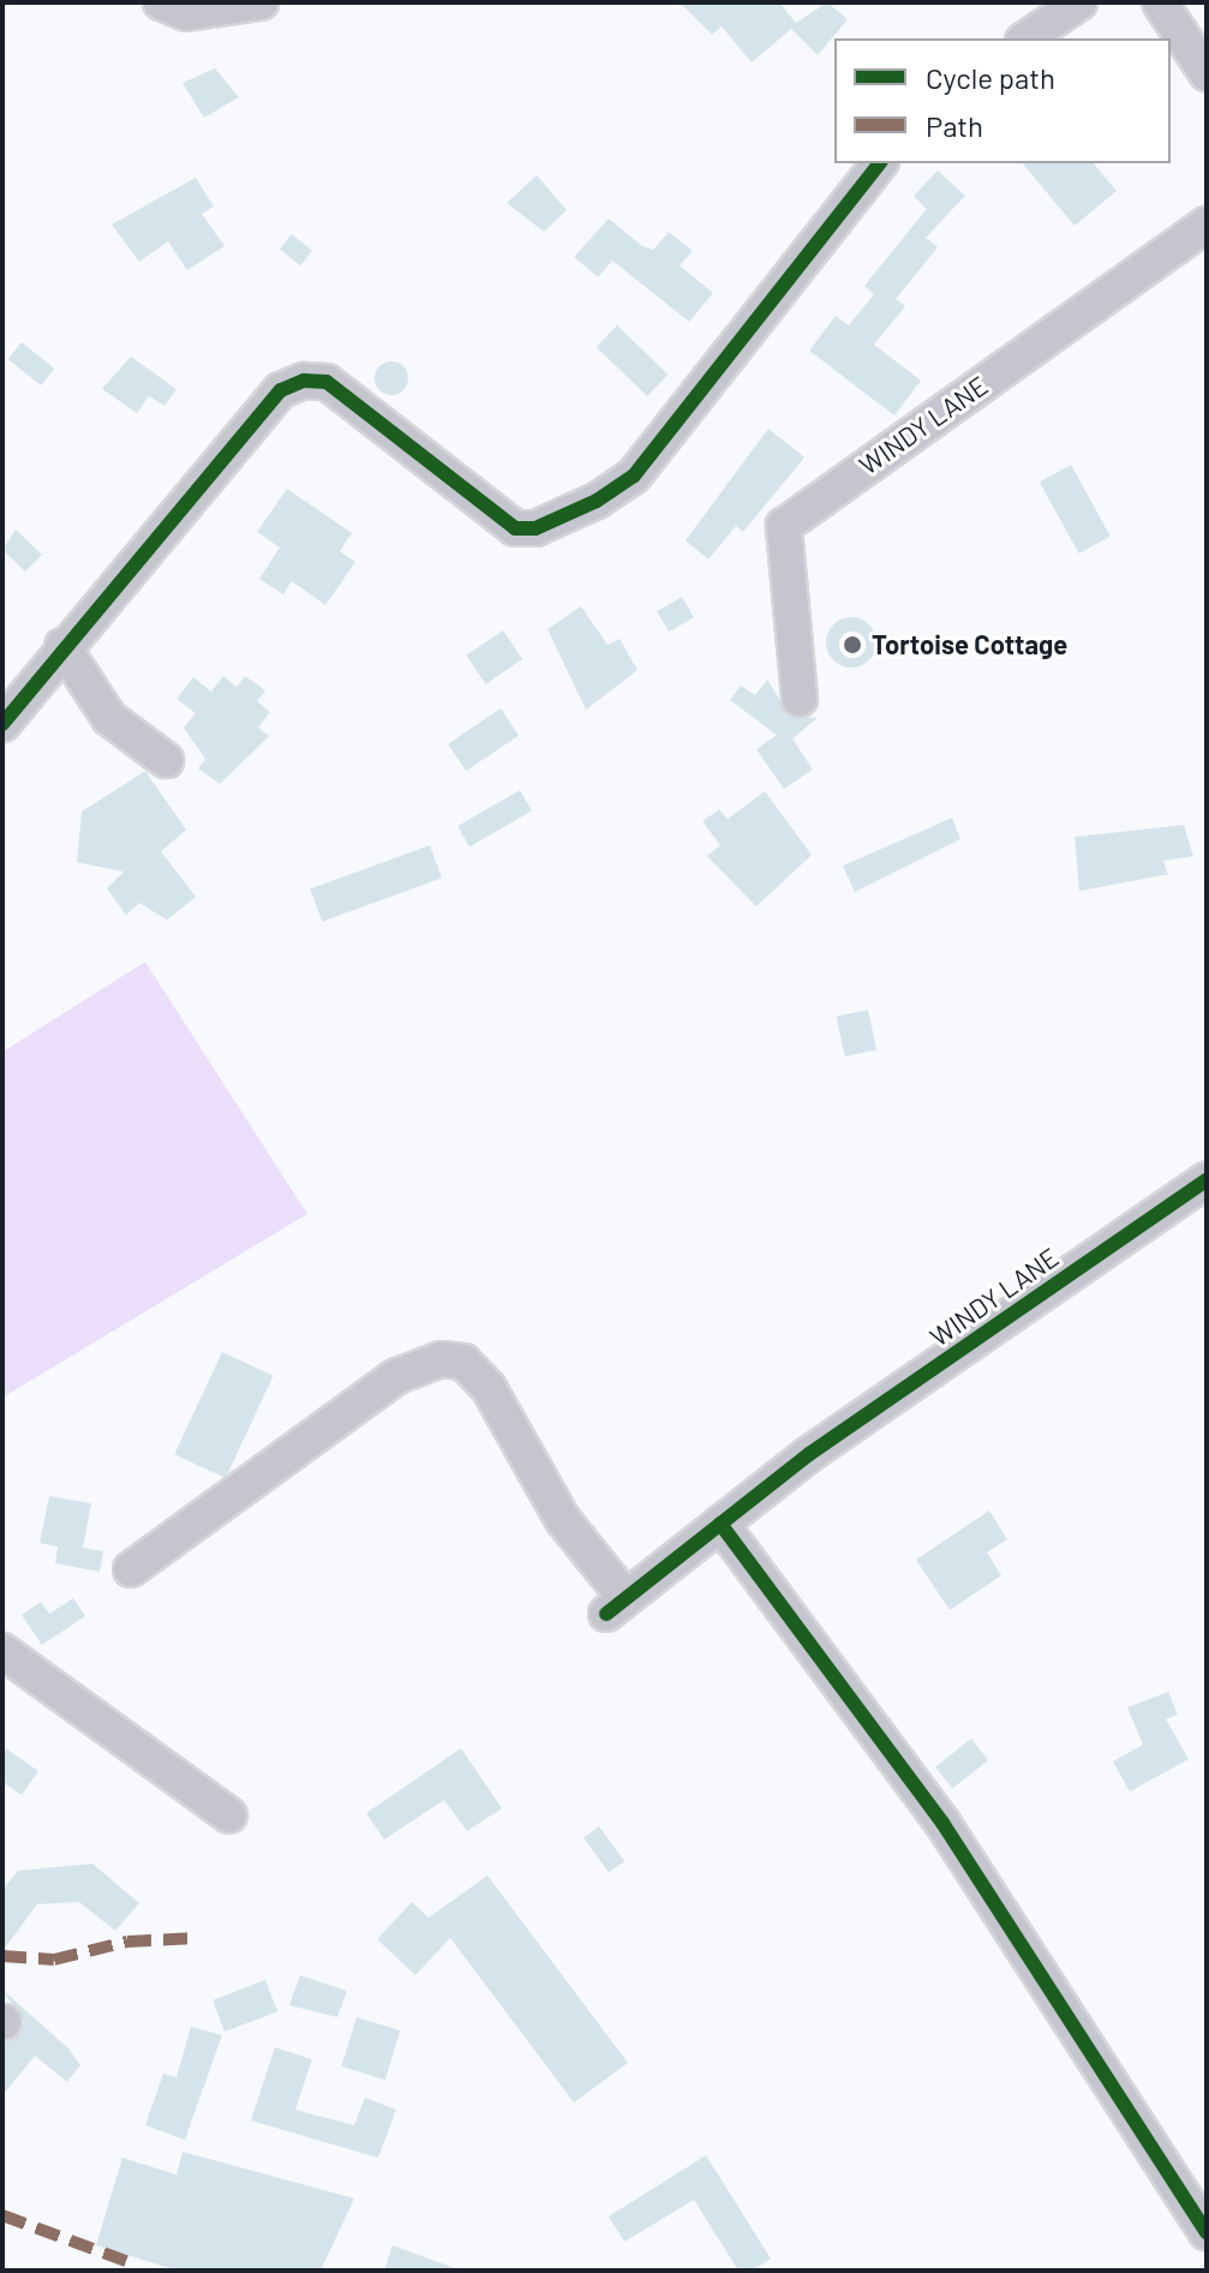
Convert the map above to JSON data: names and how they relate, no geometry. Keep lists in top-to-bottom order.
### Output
{
  "streets": {
    "street": ["WINDY LANE"]
  },
  "places": ["Tortoise Cottage"],
  "legend": ["Cycle path", "Path"]
}
